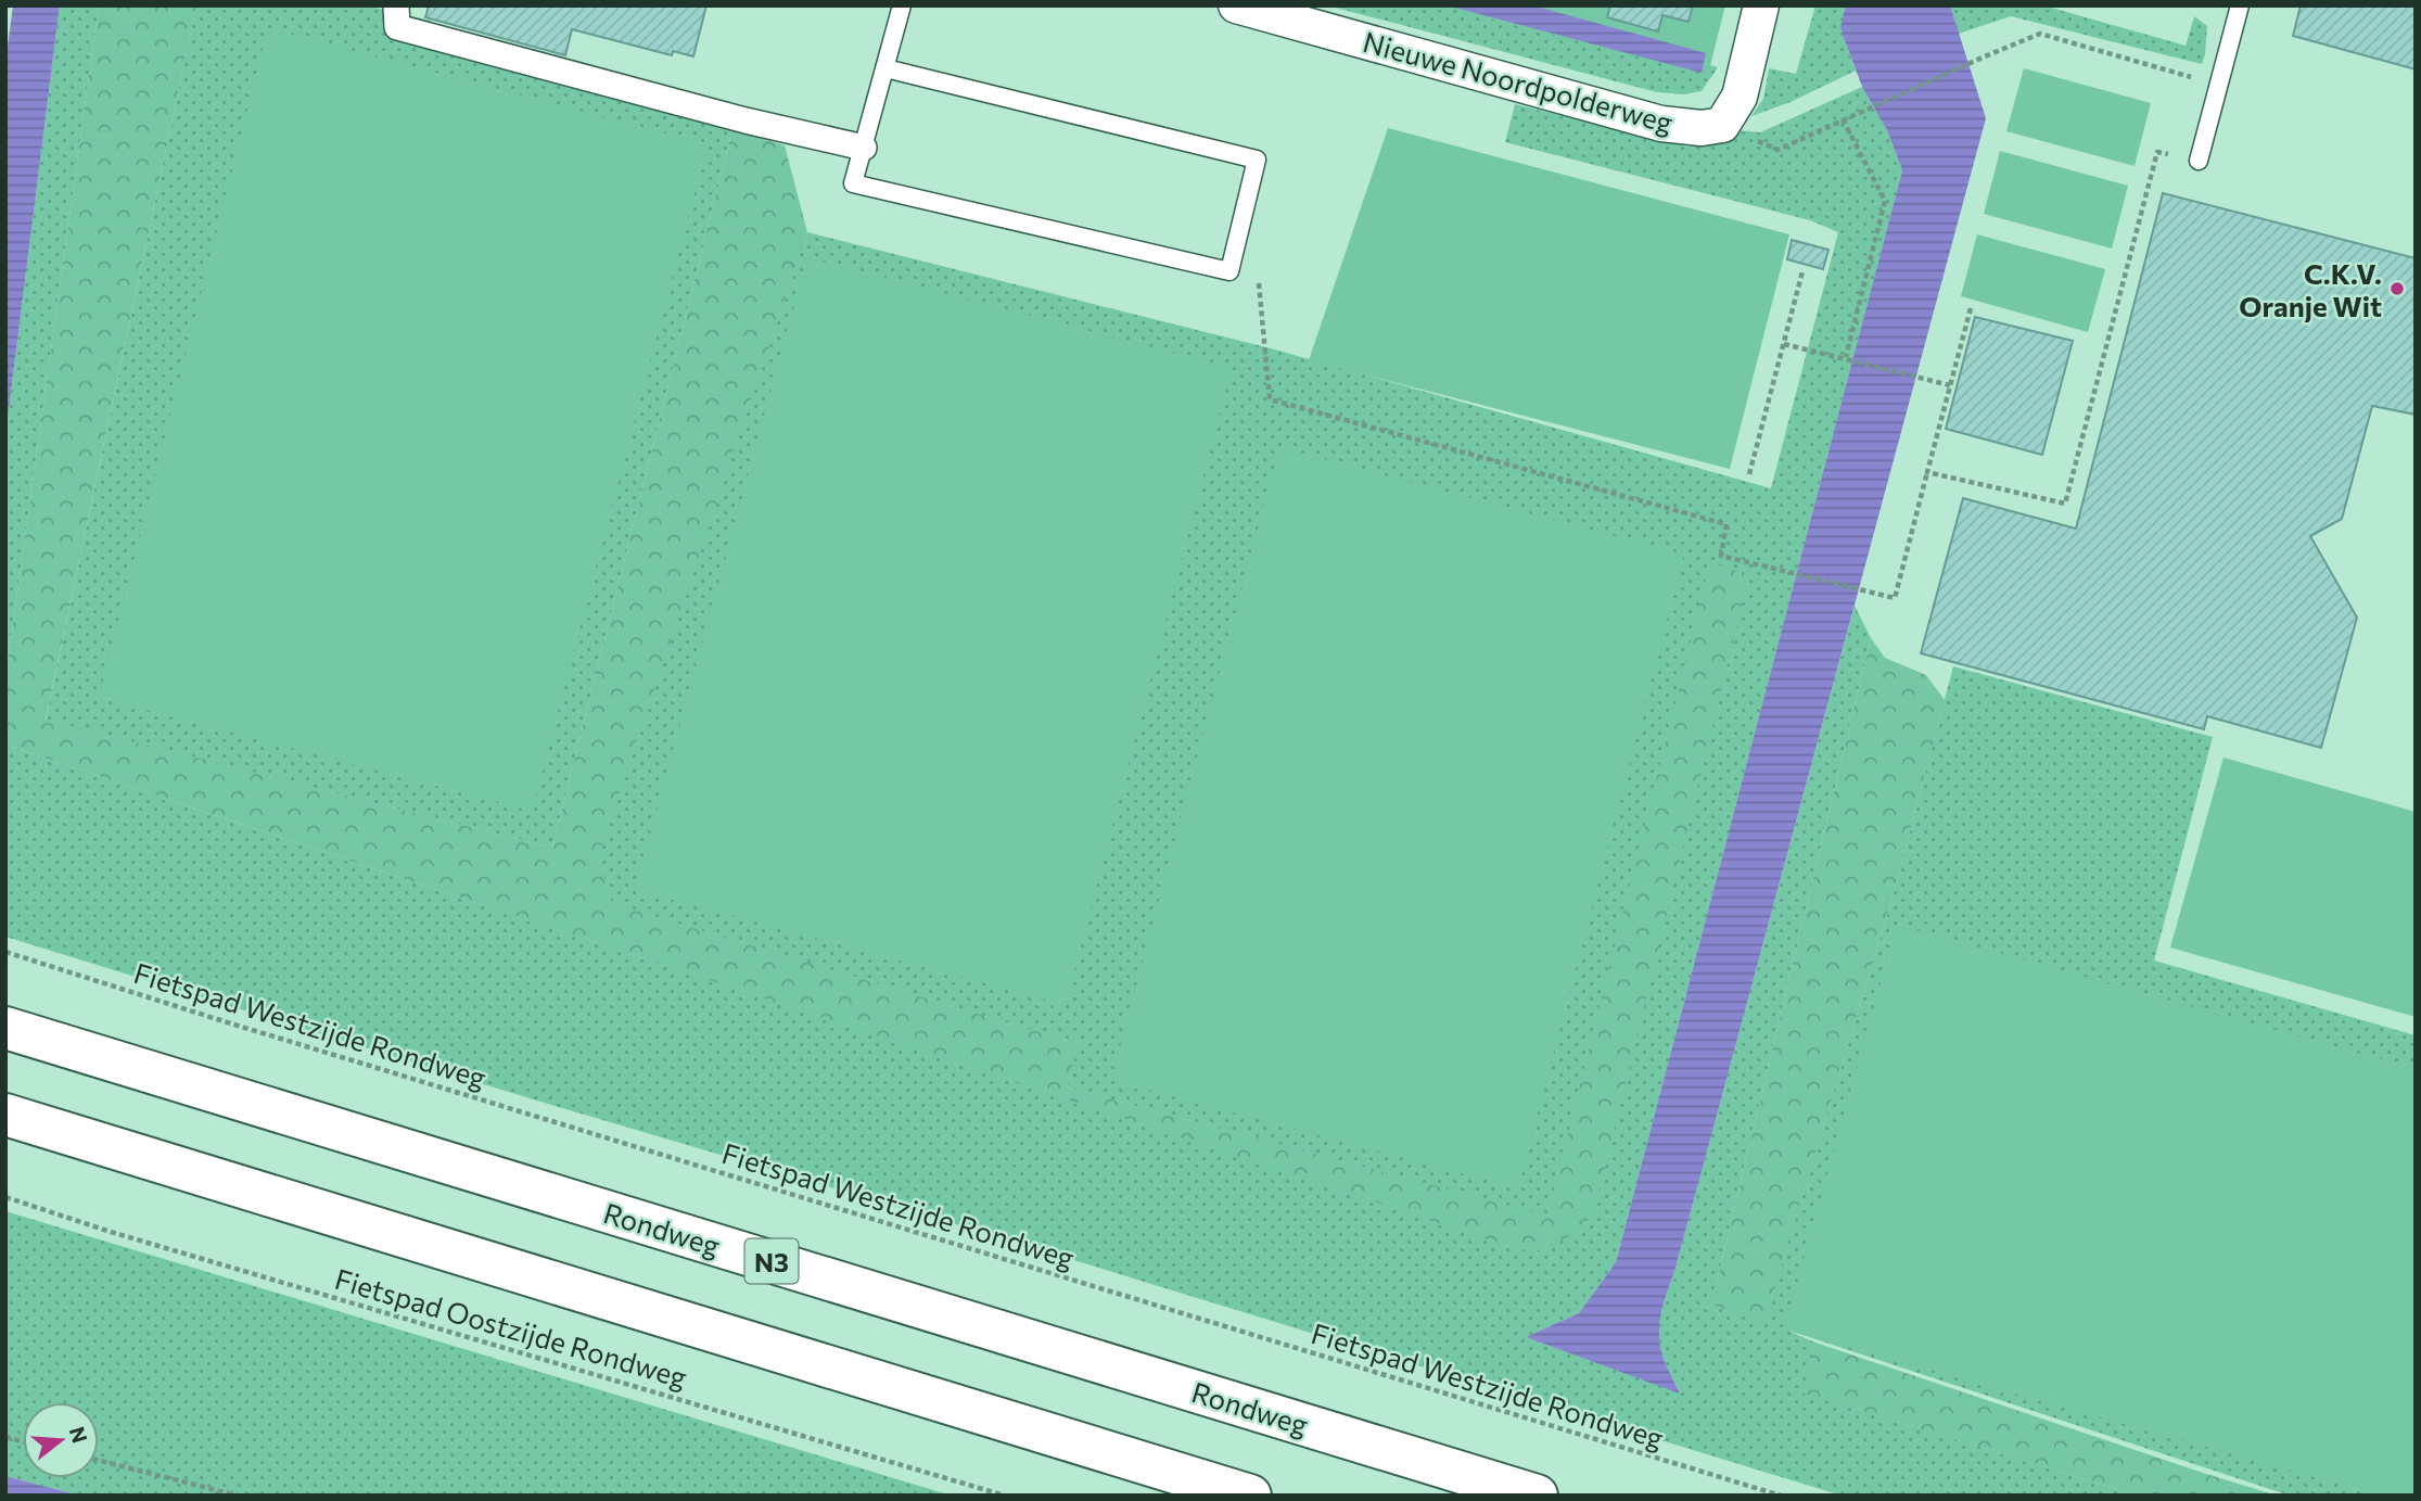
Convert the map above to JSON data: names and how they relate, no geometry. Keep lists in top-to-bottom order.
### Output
{
  "streets": {
    "highway": ["Rondweg", "N3"],
    "street": ["Nieuwe Noordpolderweg"],
    "path": ["Fietspad Westzijde Rondweg", "Fietspad Oostzijde Rondweg"]
  },
  "places": ["C.K.V. Oranje Wit"],
  "north": "right"
}
